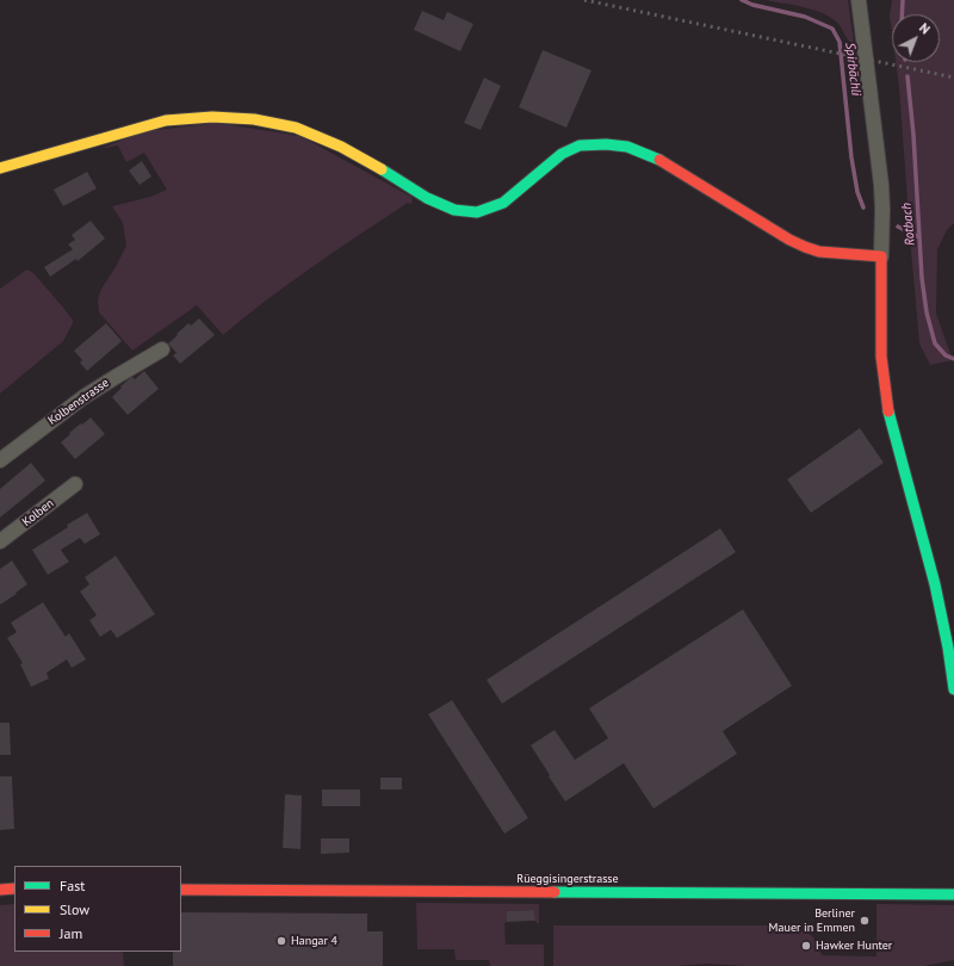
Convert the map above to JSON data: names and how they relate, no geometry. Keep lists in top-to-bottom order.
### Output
{
  "streets": {
    "street": ["Kolbenstrasse", "Kolben", "Rüeggisingerstrasse"]
  },
  "water": ["Spirbächli", "Rotbach"],
  "places": ["Berliner Mauer in Emmen", "Hangar 4", "Hawker Hunter"],
  "legend": ["Fast", "Slow", "Jam"],
  "north": "top right"
}
